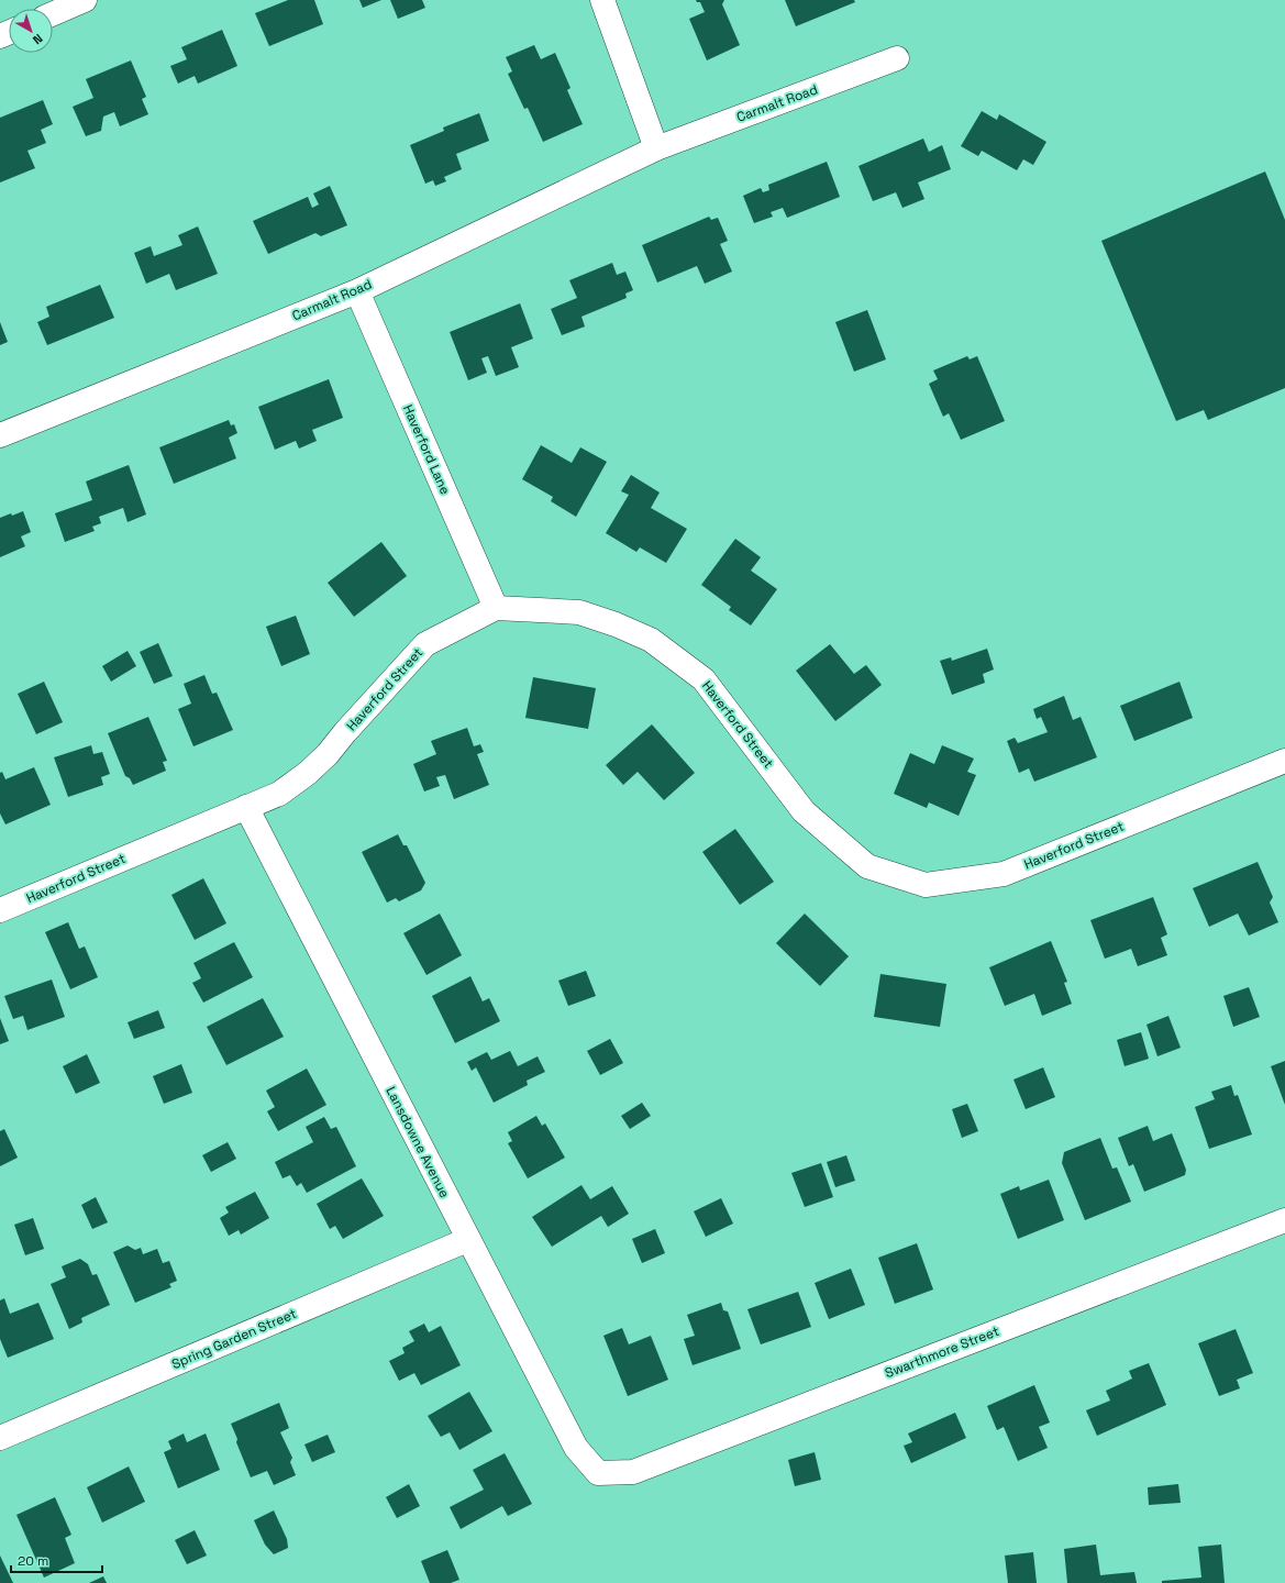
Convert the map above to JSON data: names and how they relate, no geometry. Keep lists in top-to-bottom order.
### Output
{
  "streets": {
    "street": [
      "Carmalt Road",
      "Haverford Lane",
      "Haverford Street",
      "Lansdowne Avenue",
      "Spring Garden Street",
      "Swarthmore Street"
    ]
  },
  "crossings": [
    ["Carmalt Road", "Haverford Lane"],
    ["Haverford Lane", "Haverford Street"],
    ["Haverford Street", "Lansdowne Avenue"],
    ["Lansdowne Avenue", "Spring Garden Street"],
    ["Lansdowne Avenue", "Swarthmore Street"]
  ],
  "scale_bar": "20 m",
  "north": "bottom right"
}
